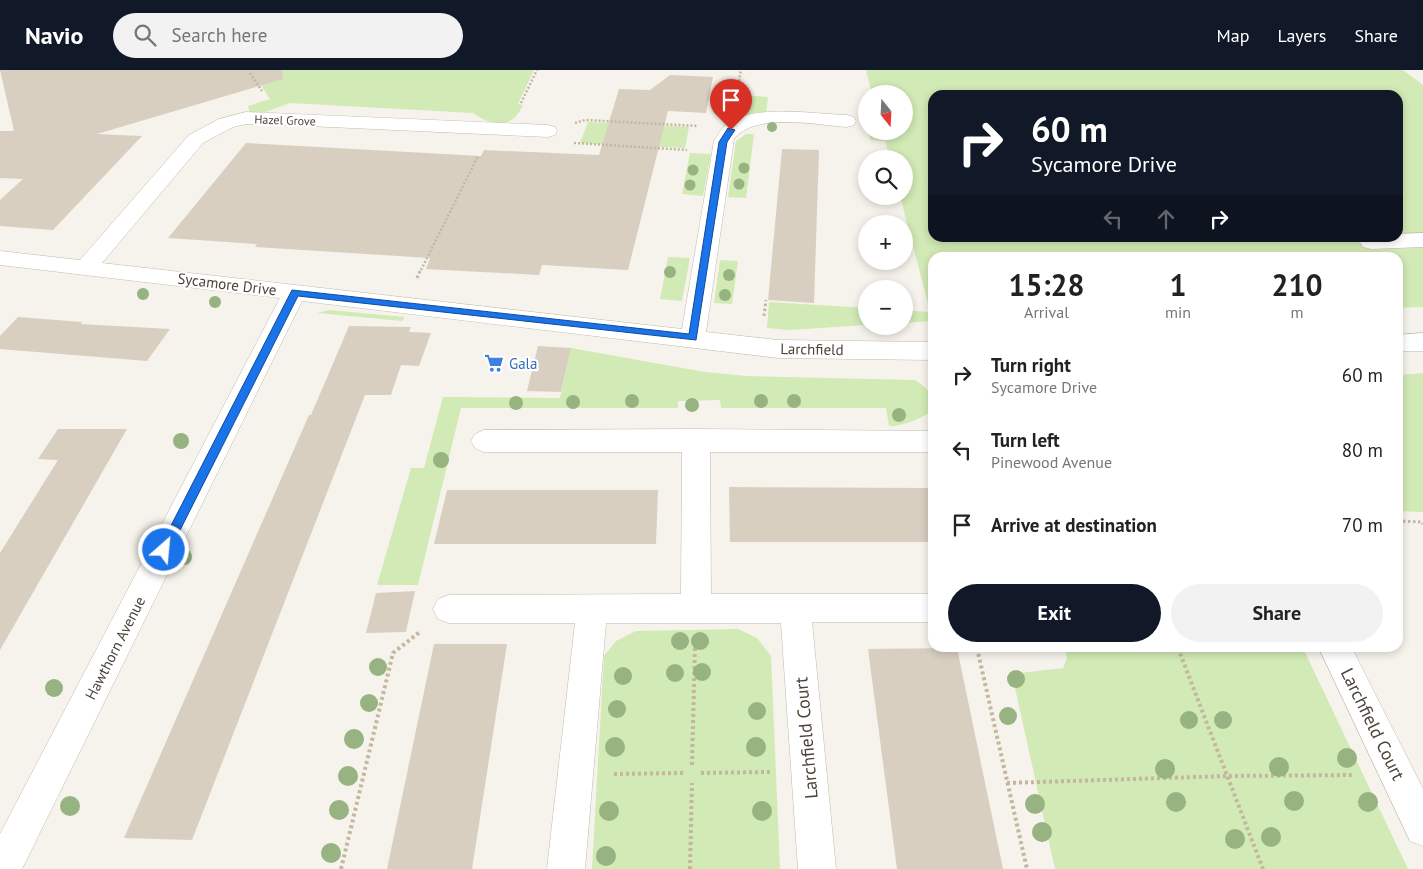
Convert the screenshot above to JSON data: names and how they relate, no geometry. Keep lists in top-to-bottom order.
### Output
{
  "streets": {
    "street": [
      "Hazel Grove",
      "Sycamore Drive",
      "Larchfield",
      "Hawthorn Avenue",
      "Larchfield Court"
    ]
  },
  "crossings": [
    ["Hazel Grove", "Sycamore Drive"],
    ["Sycamore Drive", "Larchfield"],
    ["Sycamore Drive", "Hawthorn Avenue"]
  ],
  "places": {
    "supermarket": ["Gala"]
  },
  "north": "bottom",
  "page": {
    "header": "Navio",
    "search": "Search here",
    "nav": ["Map", "Layers", "Share"],
    "map_buttons": ["+", "−"],
    "turn": ["60 m", "Sycamore Drive"],
    "eta": [
      "15:28",
      "Arrival",
      "1",
      "min",
      "210",
      "m"
    ],
    "list": [
      {
        "name": "Turn right",
        "note": "Sycamore Drive",
        "value": "60 m"
      },
      {
        "name": "Turn left",
        "note": "Pinewood Avenue",
        "value": "80 m"
      },
      {
        "name": "Arrive at destination",
        "value": "70 m"
      }
    ],
    "buttons": ["Exit", "Share"]
  }
}
